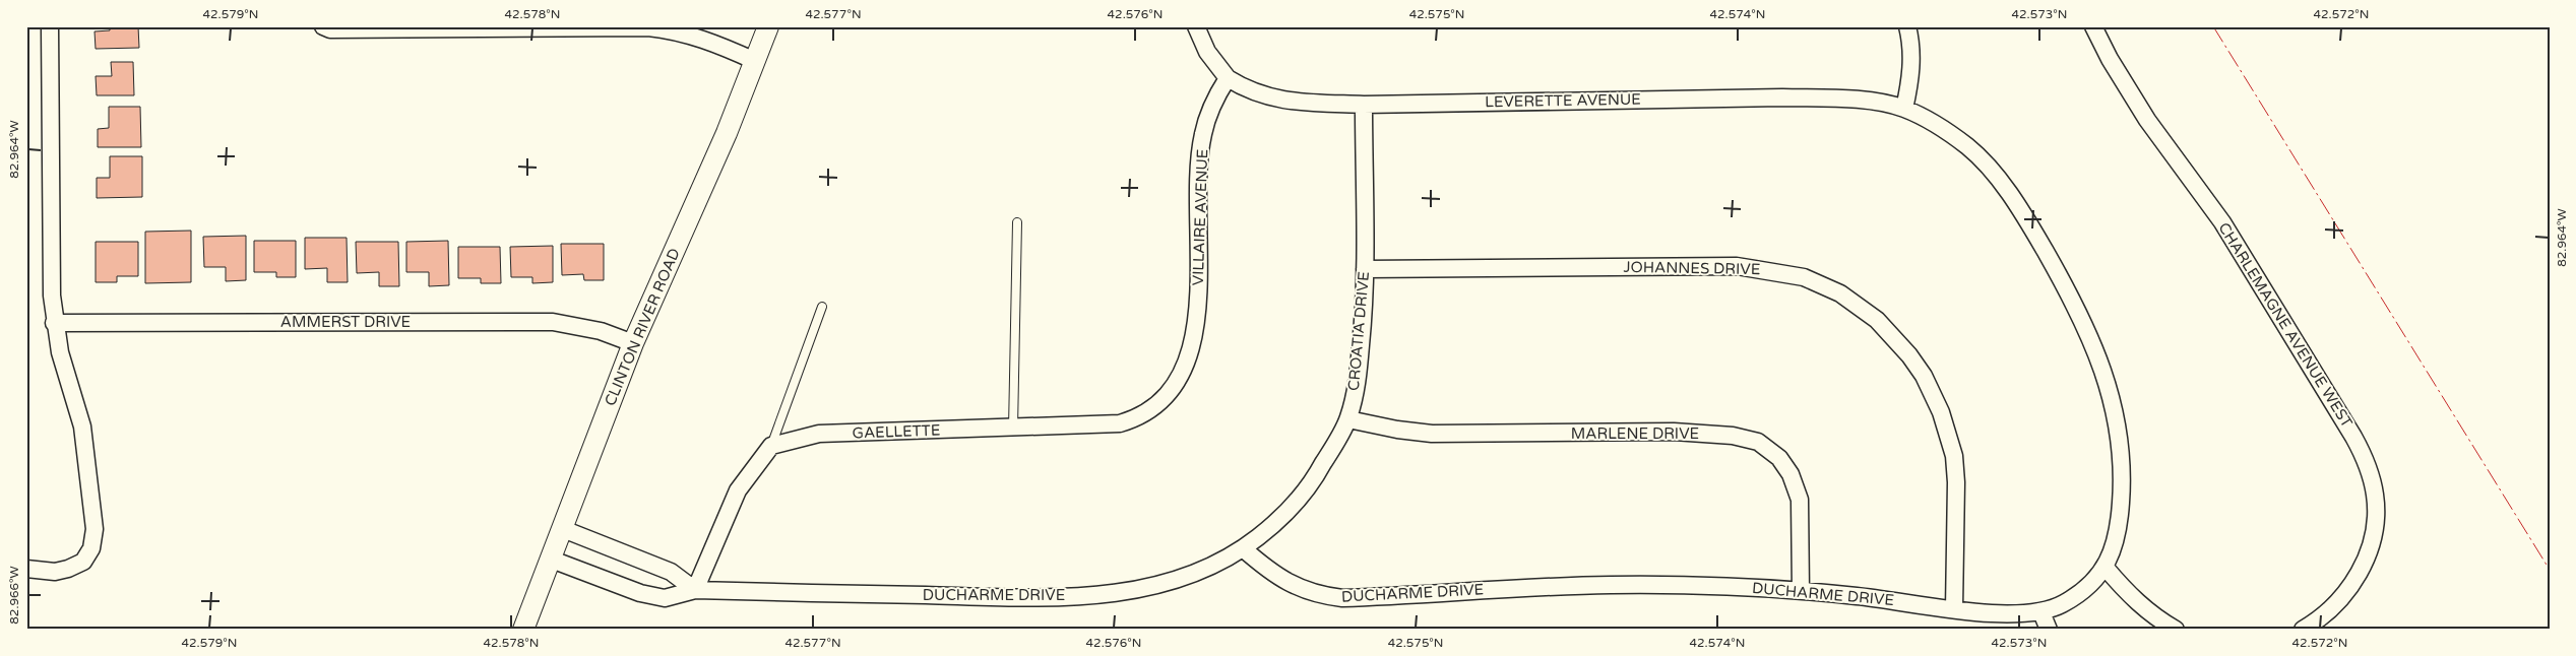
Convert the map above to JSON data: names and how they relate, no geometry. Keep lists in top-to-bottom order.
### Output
{
  "streets": {
    "street": [
      "LEVERETTE AVENUE",
      "VILLAIRE AVENUE",
      "JOHANNES DRIVE",
      "AMMERST DRIVE",
      "CHARLEMAGNE AVENUE WEST",
      "CLINTON RIVER ROAD",
      "CROATIA DRIVE",
      "GAELLETTE",
      "MARLENE DRIVE",
      "DUCHARME DRIVE"
    ]
  },
  "crossings": [
    ["LEVERETTE AVENUE", "VILLAIRE AVENUE"],
    ["LEVERETTE AVENUE", "CROATIA DRIVE"],
    ["VILLAIRE AVENUE", "GAELLETTE"],
    ["JOHANNES DRIVE", "CROATIA DRIVE"],
    ["JOHANNES DRIVE", "DUCHARME DRIVE"],
    ["AMMERST DRIVE", "CLINTON RIVER ROAD"],
    ["CLINTON RIVER ROAD", "DUCHARME DRIVE"],
    ["CROATIA DRIVE", "MARLENE DRIVE"],
    ["CROATIA DRIVE", "DUCHARME DRIVE"],
    ["MARLENE DRIVE", "DUCHARME DRIVE"]
  ],
  "coordinates": [
    "42.579°N",
    "42.578°N",
    "42.577°N",
    "42.576°N",
    "42.575°N",
    "42.574°N",
    "42.573°N",
    "42.572°N",
    "82.964°W",
    "82.966°W"
  ]
}
